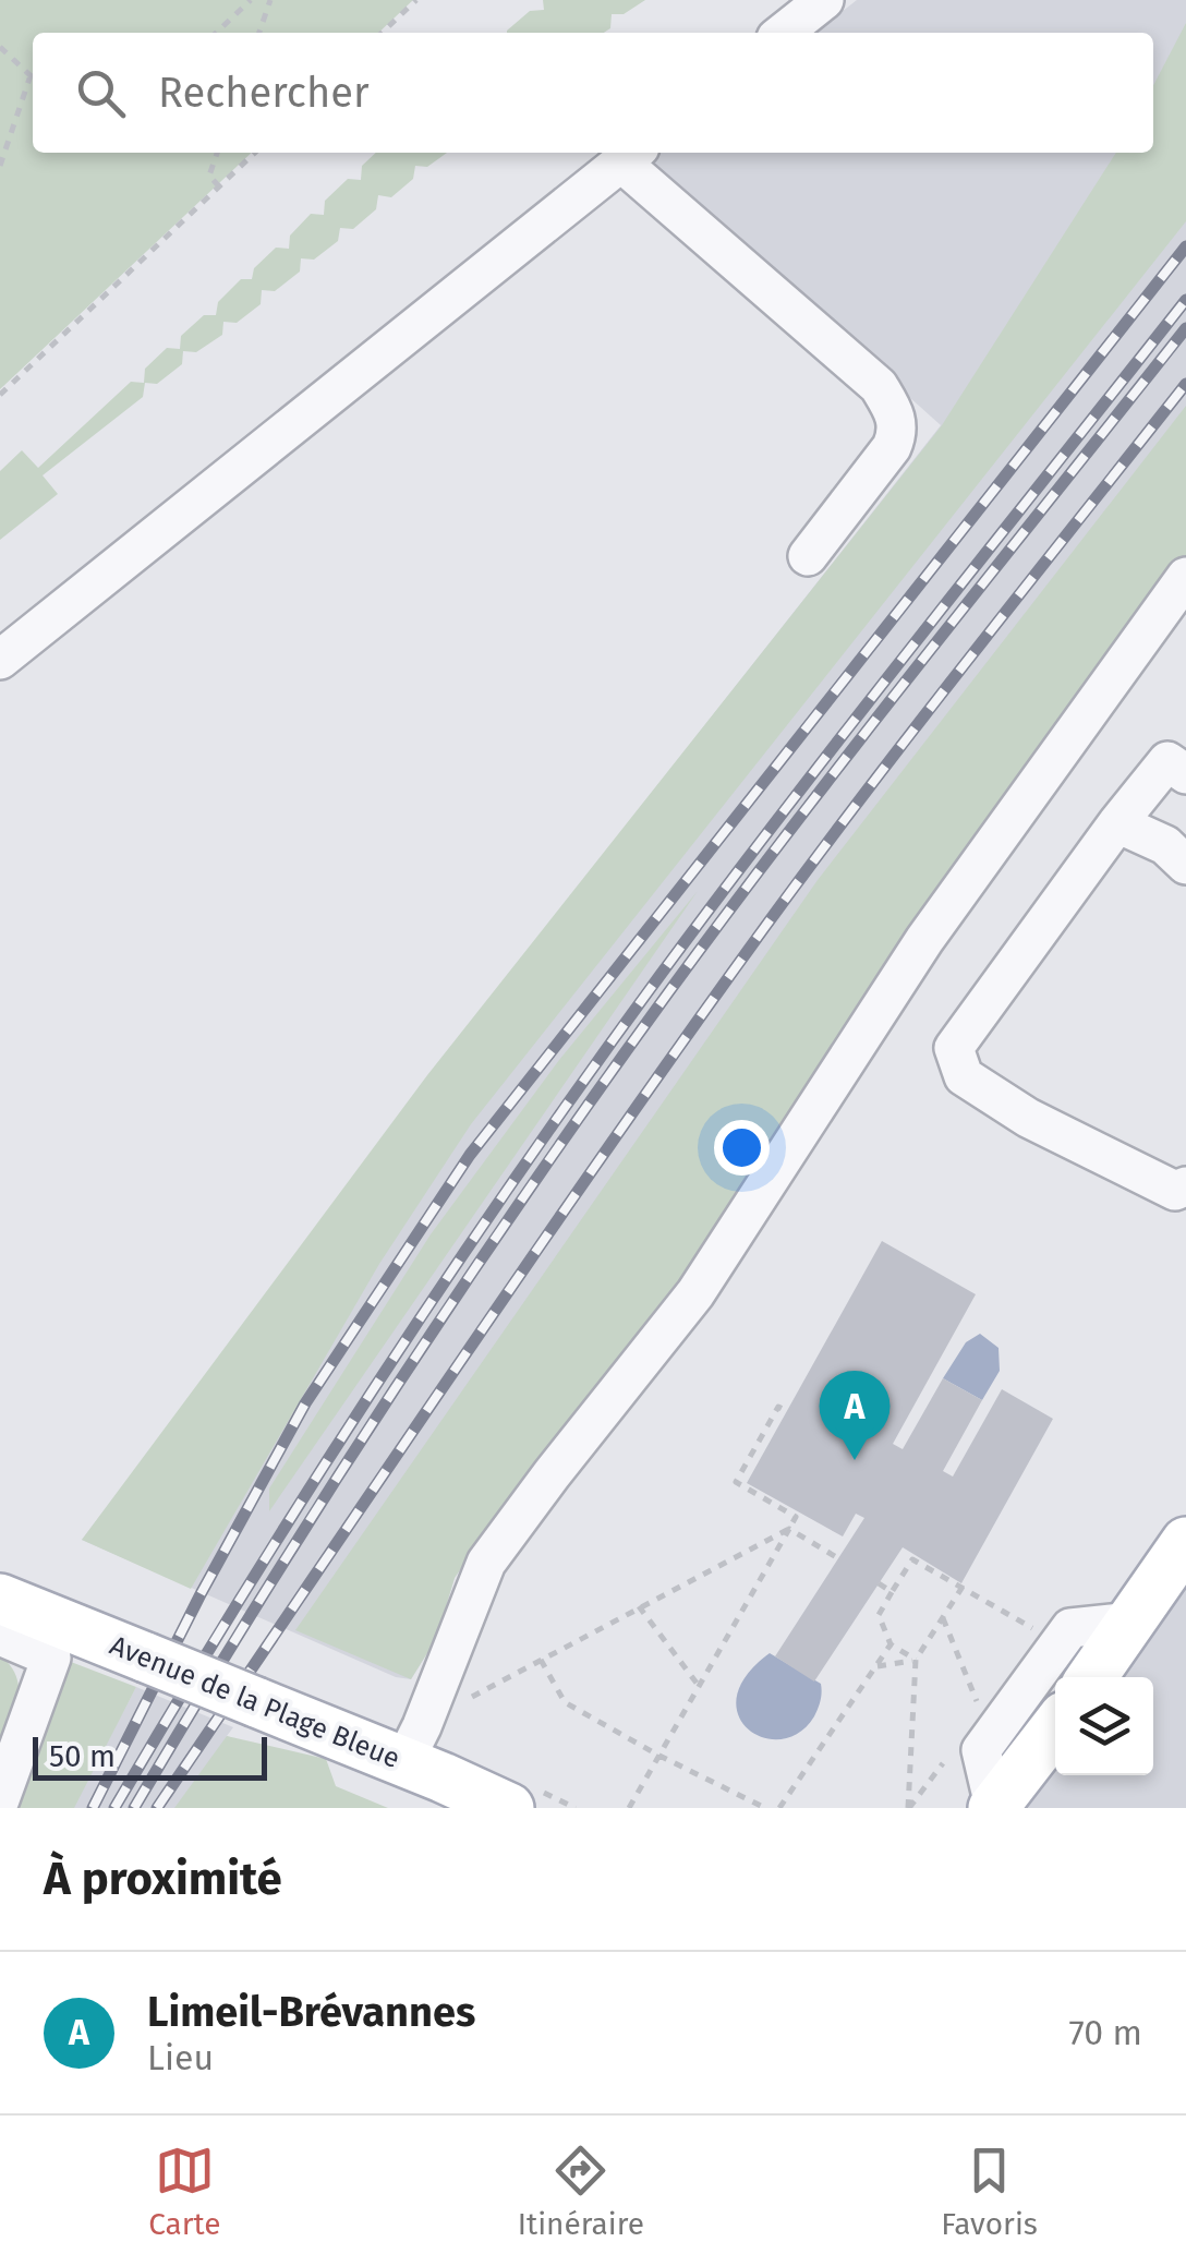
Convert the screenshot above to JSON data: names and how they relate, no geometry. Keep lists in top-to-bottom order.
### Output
{
  "streets": {
    "main road": ["Avenue de la Plage Bleue"]
  },
  "scale_bar": "50 m",
  "page": {
    "search": "Rechercher",
    "pins": "A",
    "scale": "50 m",
    "heading": "À proximité",
    "list": [
      {
        "mark": "A",
        "name": "Limeil-Brévannes",
        "note": "Lieu",
        "value": "70 m"
      }
    ],
    "nav": ["Carte", "Itinéraire", "Favoris"]
  }
}
